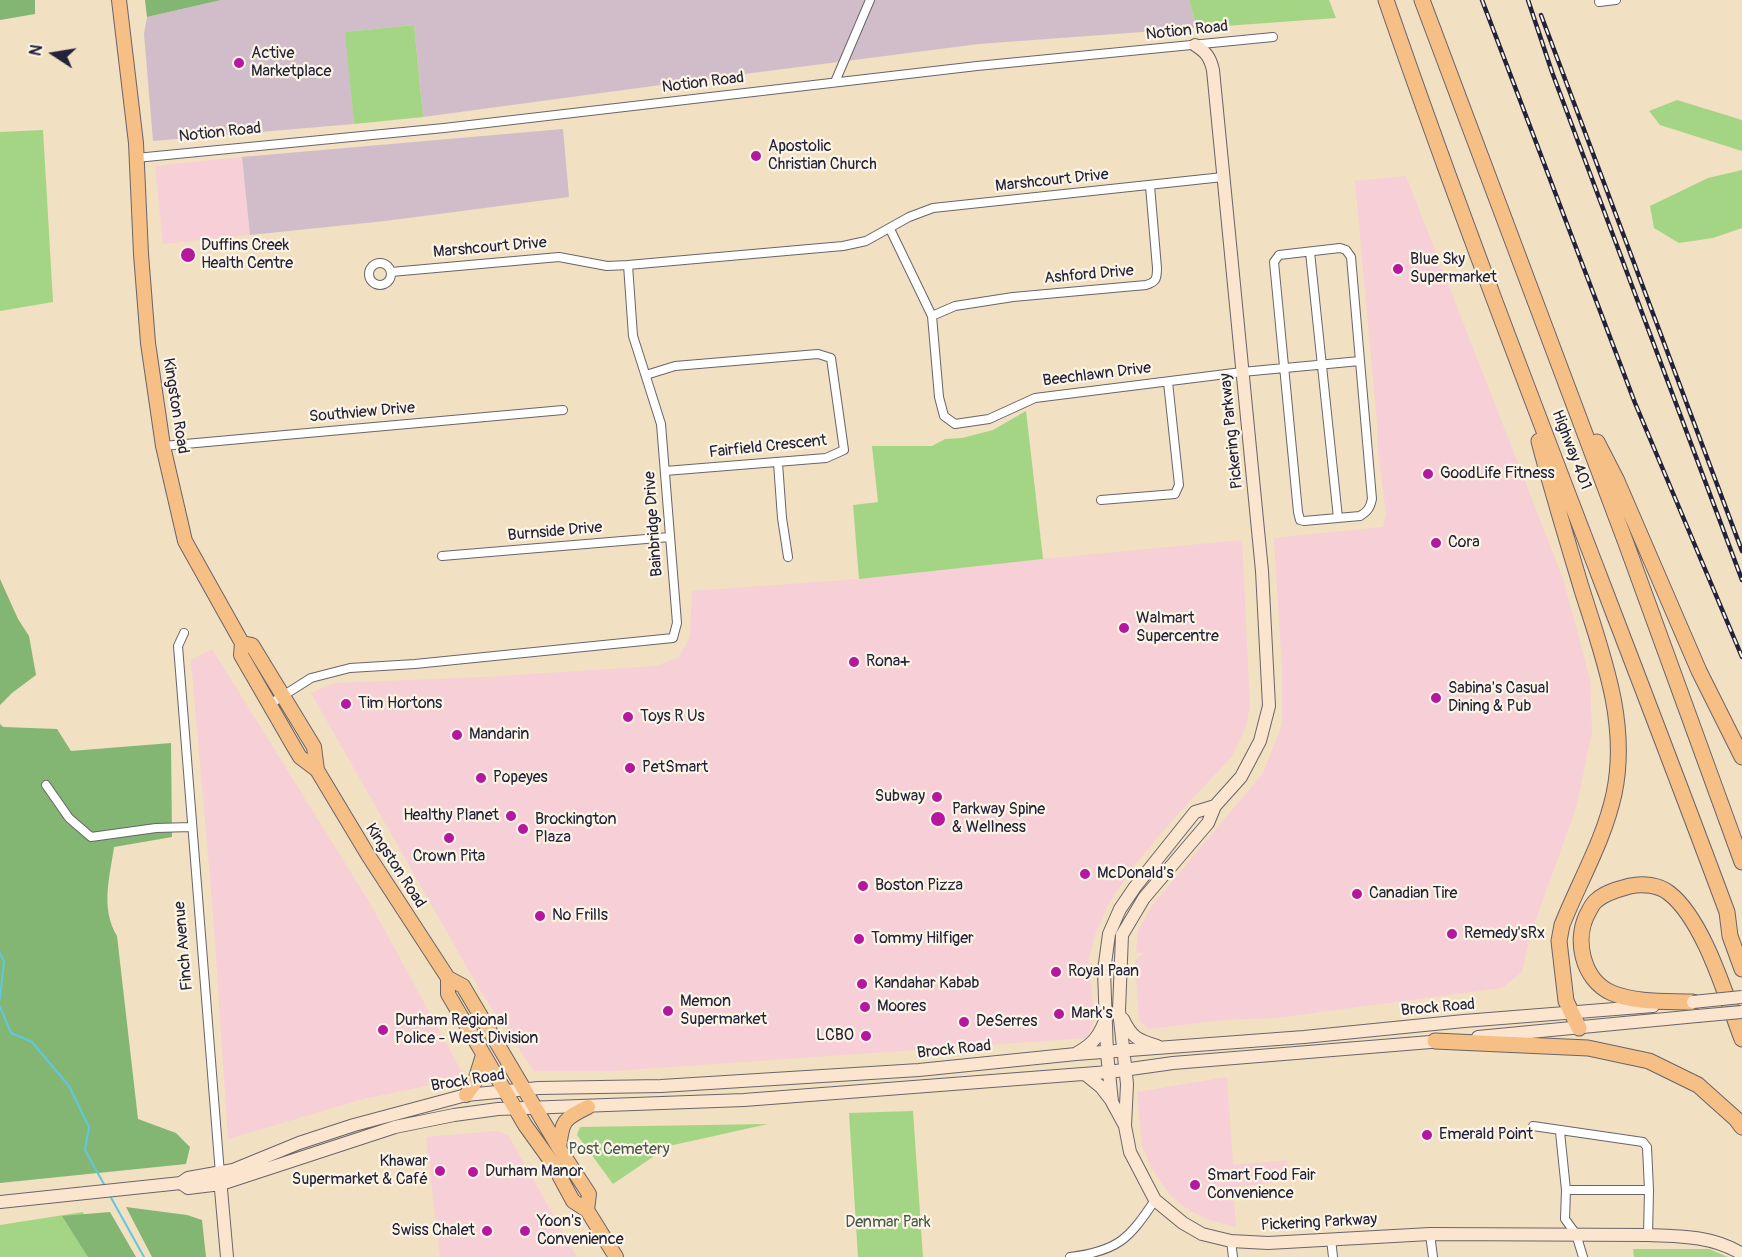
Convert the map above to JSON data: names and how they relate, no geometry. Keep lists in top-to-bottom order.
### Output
{
  "streets": {
    "highway": ["Highway 401"],
    "main road": [
      "Kingston Road",
      "Pickering Parkway",
      "Finch Avenue",
      "Brock Road"
    ],
    "street": [
      "Notion Road",
      "Marshcourt Drive",
      "Ashford Drive",
      "Beechlawn Drive",
      "Southview Drive",
      "Fairfield Crescent",
      "Bainbridge Drive",
      "Burnside Drive"
    ]
  },
  "crossings": [
    ["Notion Road", "Kingston Road"],
    ["Notion Road", "Pickering Parkway"],
    ["Marshcourt Drive", "Ashford Drive"],
    ["Marshcourt Drive", "Beechlawn Drive"],
    ["Marshcourt Drive", "Pickering Parkway"],
    ["Marshcourt Drive", "Bainbridge Drive"],
    ["Ashford Drive", "Beechlawn Drive"],
    ["Beechlawn Drive", "Pickering Parkway"],
    ["Kingston Road", "Southview Drive"],
    ["Kingston Road", "Bainbridge Drive"],
    ["Kingston Road", "Brock Road"],
    ["Pickering Parkway", "Brock Road"],
    ["Fairfield Crescent", "Bainbridge Drive"],
    ["Bainbridge Drive", "Burnside Drive"],
    ["Finch Avenue", "Brock Road"]
  ],
  "parks": ["Post Cemetery", "Denmar Park"],
  "places": [
    "Active Marketplace",
    "Apostolic Christian Church",
    "Duffins Creek Health Centre",
    "Blue Sky Supermarket",
    "GoodLife Fitness",
    "Cora",
    "Walmart Supercentre",
    "Rona+",
    "Sabina's Casual Dining & Pub",
    "Tim Hortons",
    "Toys R Us",
    "Mandarin",
    "PetSmart",
    "Popeyes",
    "Subway",
    "Healthy Planet",
    "Parkway Spine & Wellness",
    "Brockington Plaza",
    "Crown Pita",
    "McDonald's",
    "Boston Pizza",
    "Canadian Tire",
    "No Frills",
    "Remedy'sRx",
    "Tommy Hilfiger",
    "Royal Paan",
    "Kandahar Kabab",
    "Moores",
    "Memon Supermarket",
    "Mark's",
    "DeSerres",
    "Durham Regional Police - West Division",
    "LCBO",
    "Emerald Point",
    "Khawar Supermarket & Café",
    "Durham Manor",
    "Smart Food Fair Convenience",
    "Swiss Chalet",
    "Yoon's Convenience"
  ],
  "north": "left"
}
